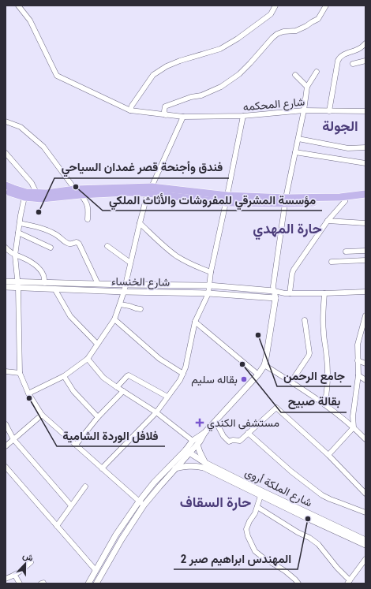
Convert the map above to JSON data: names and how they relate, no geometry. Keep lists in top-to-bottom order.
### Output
{
  "streets": {
    "street": ["شارع المحكمه", "شارع الخنساء", "شارع الملكة أروى"]
  },
  "districts": ["الجولة", "حارة المهدي", "حارة السقاف"],
  "places": {
    "other": [
      "مؤسسة المشرقي للمفروشات والأثاث الملكي",
      "فندق وأجنحة قصر غمدان السياحي",
      "جامع الرحمن",
      "بقالة صبيح",
      "بقاله سليم",
      "فلافل الوردة الشامية",
      "المهندس ابراهيم صبر 2"
    ],
    "health": ["مستشفى الكندي"]
  },
  "north": "top"
}
